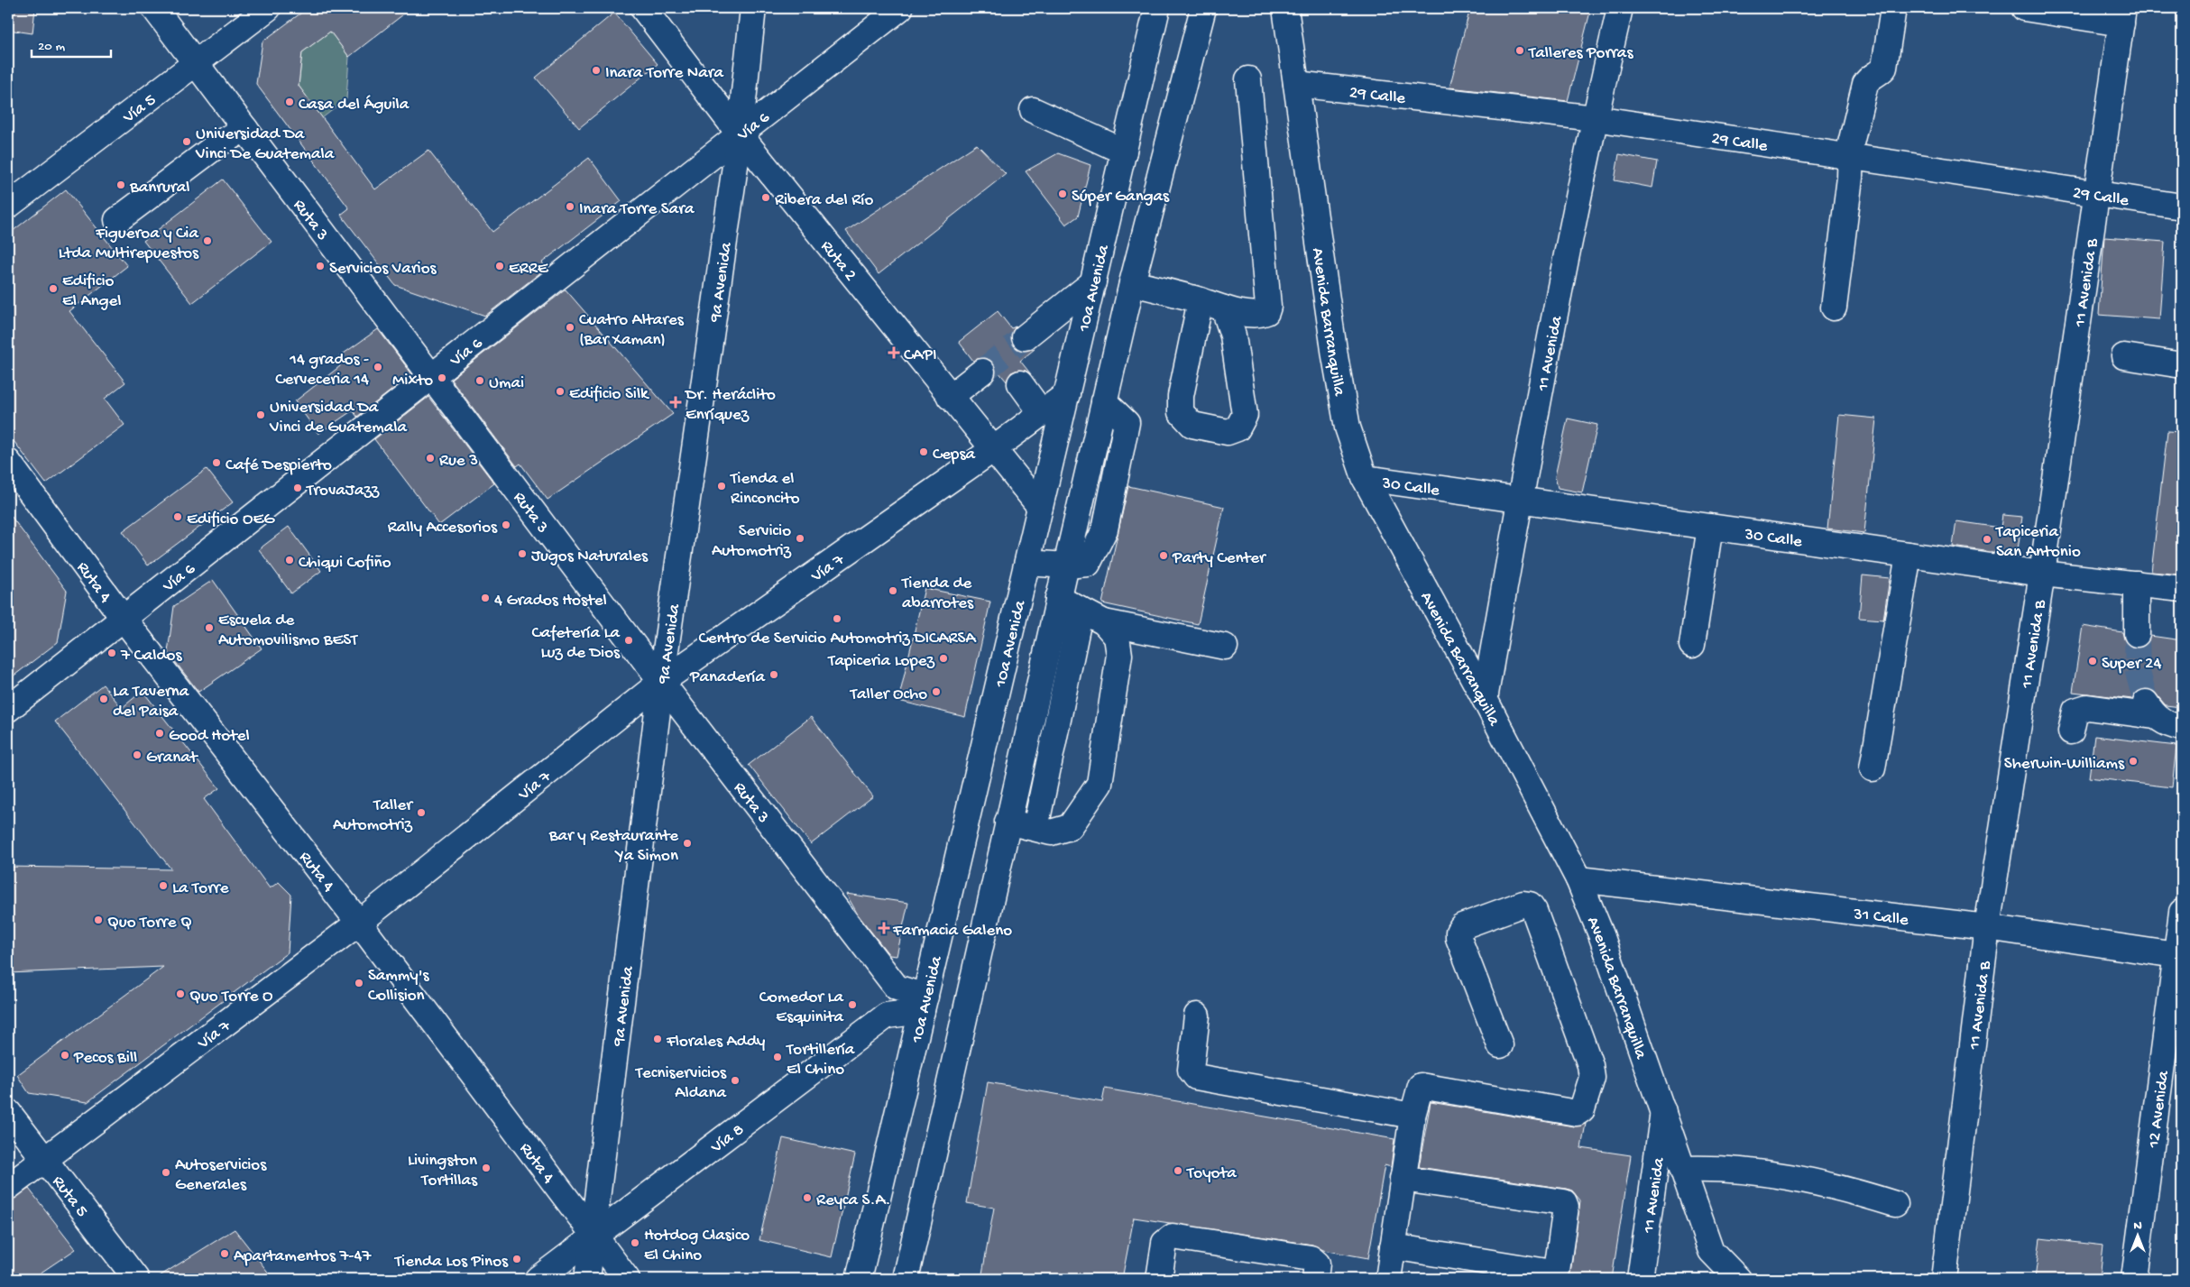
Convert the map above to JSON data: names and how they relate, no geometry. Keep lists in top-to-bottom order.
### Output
{
  "streets": {
    "street": [
      "29 Calle",
      "Vía 5",
      "Vía 6",
      "Ruta 3",
      "Ruta 2",
      "9a Avenida",
      "11 Avenida B",
      "10a Avenida",
      "Avenida Barranquilla",
      "11 Avenida",
      "30 Calle",
      "Vía 7",
      "Ruta 4",
      "31 Calle",
      "12 Avenida",
      "Vía 8",
      "Ruta 5"
    ]
  },
  "crossings": [
    ["29 Calle", "11 Avenida B"],
    ["29 Calle", "Avenida Barranquilla"],
    ["29 Calle", "11 Avenida"],
    ["Vía 5", "Ruta 3"],
    ["Vía 6", "Ruta 3"],
    ["Vía 6", "Ruta 2"],
    ["Vía 6", "9a Avenida"],
    ["Vía 6", "Ruta 4"],
    ["Ruta 3", "9a Avenida"],
    ["Ruta 3", "10a Avenida"],
    ["Ruta 3", "Vía 7"],
    ["Ruta 3", "Vía 8"],
    ["Ruta 2", "9a Avenida"],
    ["Ruta 2", "10a Avenida"],
    ["Ruta 2", "Vía 7"],
    ["9a Avenida", "Vía 7"],
    ["9a Avenida", "Ruta 4"],
    ["9a Avenida", "Vía 8"],
    ["11 Avenida B", "30 Calle"],
    ["11 Avenida B", "31 Calle"],
    ["10a Avenida", "Vía 7"],
    ["10a Avenida", "Vía 8"],
    ["Avenida Barranquilla", "11 Avenida"],
    ["Avenida Barranquilla", "30 Calle"],
    ["Avenida Barranquilla", "31 Calle"],
    ["11 Avenida", "30 Calle"],
    ["Vía 7", "Ruta 4"],
    ["Vía 7", "Ruta 5"],
    ["Ruta 4", "Vía 8"],
    ["31 Calle", "12 Avenida"]
  ],
  "places": {
    "other": [
      "Talleres Porras",
      "Inara Torre Nara",
      "Casa del Águila",
      "Universidad Da Vinci De Guatemala",
      "Banrural",
      "Súper Gangas",
      "Ribera del Río",
      "Inara Torre Sara",
      "Figueroa y Cia Ltda Multirepuestos",
      "Servicios Varios",
      "ERRE",
      "Edificio El Angel",
      "Cuatro Altares (Bar Xaman)",
      "14 grados - Cerveceria 14",
      "Mixto",
      "Umai",
      "Edificio Silk",
      "Universidad Da Vinci de Guatemala",
      "Cepsa",
      "Rue 3",
      "Café Despierto",
      "Tienda el Rinconcito",
      "TrovaJazz",
      "Edificio OEG",
      "Rally Accesorios",
      "Servicio Automotriz",
      "Tapiceria San Antonio",
      "Jugos Naturales",
      "Party Center",
      "Chiqui Cofiño",
      "Tienda de abarrotes",
      "4 Grados Hostel",
      "Centro de Servicio Automotriz DICARSA",
      "Escuela de Automovilismo BEST",
      "Cafetería La Luz de Dios",
      "7 Caldos",
      "Tapiceria Lopez",
      "Super 24",
      "Panadería",
      "Taller Ocho",
      "La Taverna del Paisa",
      "Good Hotel",
      "Granat",
      "Sherwin-Williams",
      "Taller Automotriz",
      "Bar y Restaurante Ya Simon",
      "La Torre",
      "Quo Torre Q",
      "Sammy's Collision",
      "Quo Torre O",
      "Comedor La Esquinita",
      "Florales Addy",
      "Pecos Bill",
      "Tortillería El Chino",
      "Tecniservicios Aldana",
      "Livingston Tortillas",
      "Toyota",
      "Autoservicios Generales",
      "Reyca S.A.",
      "Hotdog Clasico El Chino",
      "Apartamentos 7-47",
      "Tienda Los Pinos"
    ],
    "health": ["CAPI", "Dr. Heráclito Enríquez", "Farmacia Galeno"]
  },
  "scale_bar": "20 m",
  "north": "top"
}
